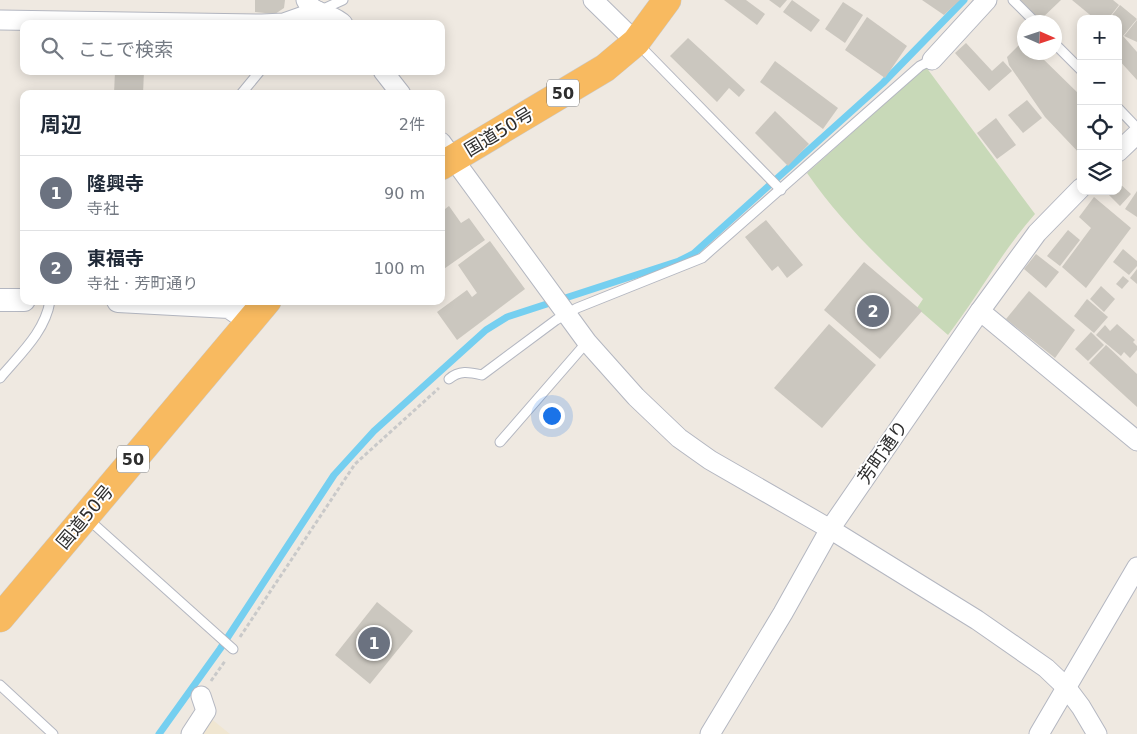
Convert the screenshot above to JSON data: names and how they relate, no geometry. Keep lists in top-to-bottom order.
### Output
{
  "streets": {
    "highway": ["50", "国道50号"],
    "street": ["芳町通り"]
  },
  "north": "right",
  "page": {
    "map_buttons": ["+", "−"],
    "search": "ここで検索",
    "heading": ["周辺", "2件"],
    "list": [
      {
        "mark": "1",
        "name": "隆興寺",
        "note": "寺社",
        "value": "90 m"
      },
      {
        "mark": "2",
        "name": "東福寺",
        "note": "寺社 · 芳町通り",
        "value": "100 m"
      }
    ],
    "pins": ["2", "1"]
  }
}
